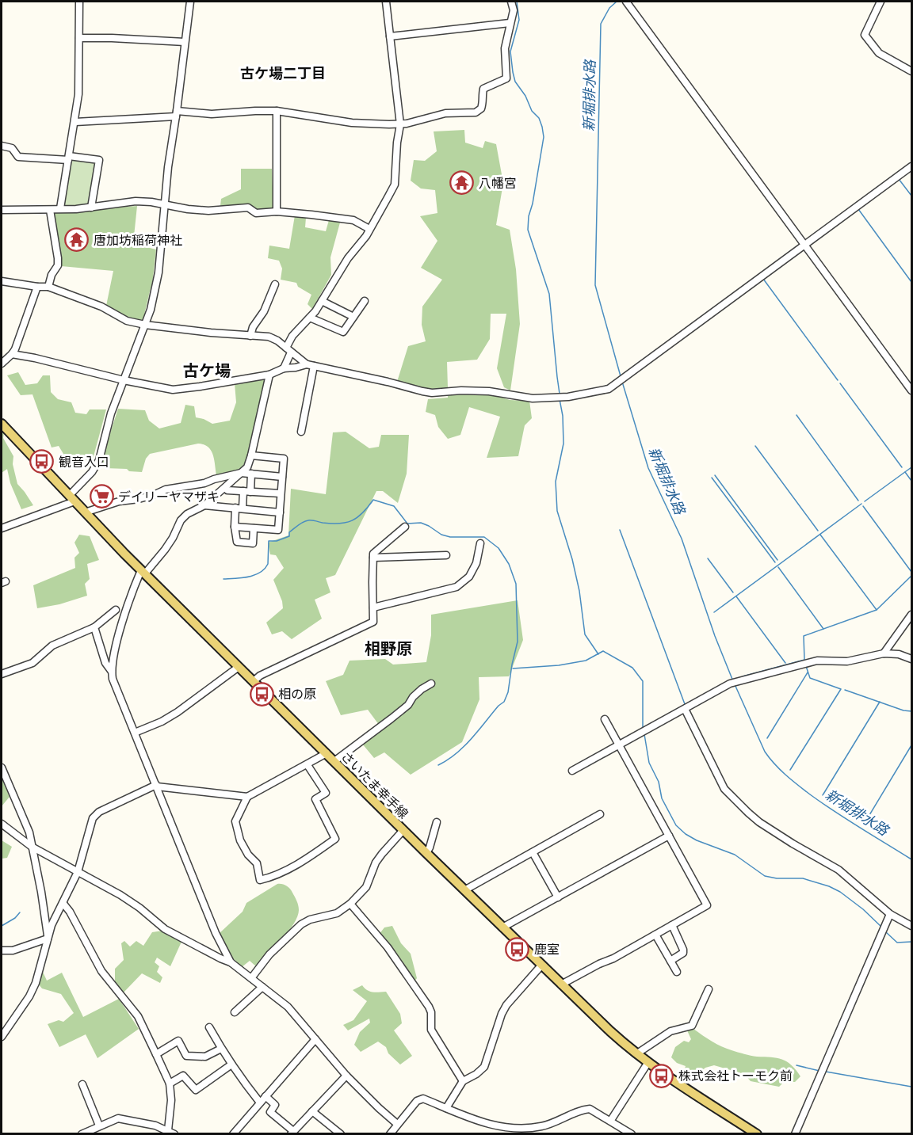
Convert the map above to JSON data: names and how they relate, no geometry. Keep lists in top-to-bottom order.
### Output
{
  "streets": {
    "main road": ["さいたま幸手線"]
  },
  "districts": ["古ケ場二丁目", "古ケ場", "相野原"],
  "water": ["新堀排水路"],
  "places": {
    "temple": ["八幡宮", "唐加坊稲荷神社"],
    "bus stop": [
      "観音入口",
      "相の原",
      "鹿室",
      "株式会社トーモク前"
    ],
    "supermarket": ["デイリーヤマザキ"]
  }
}
